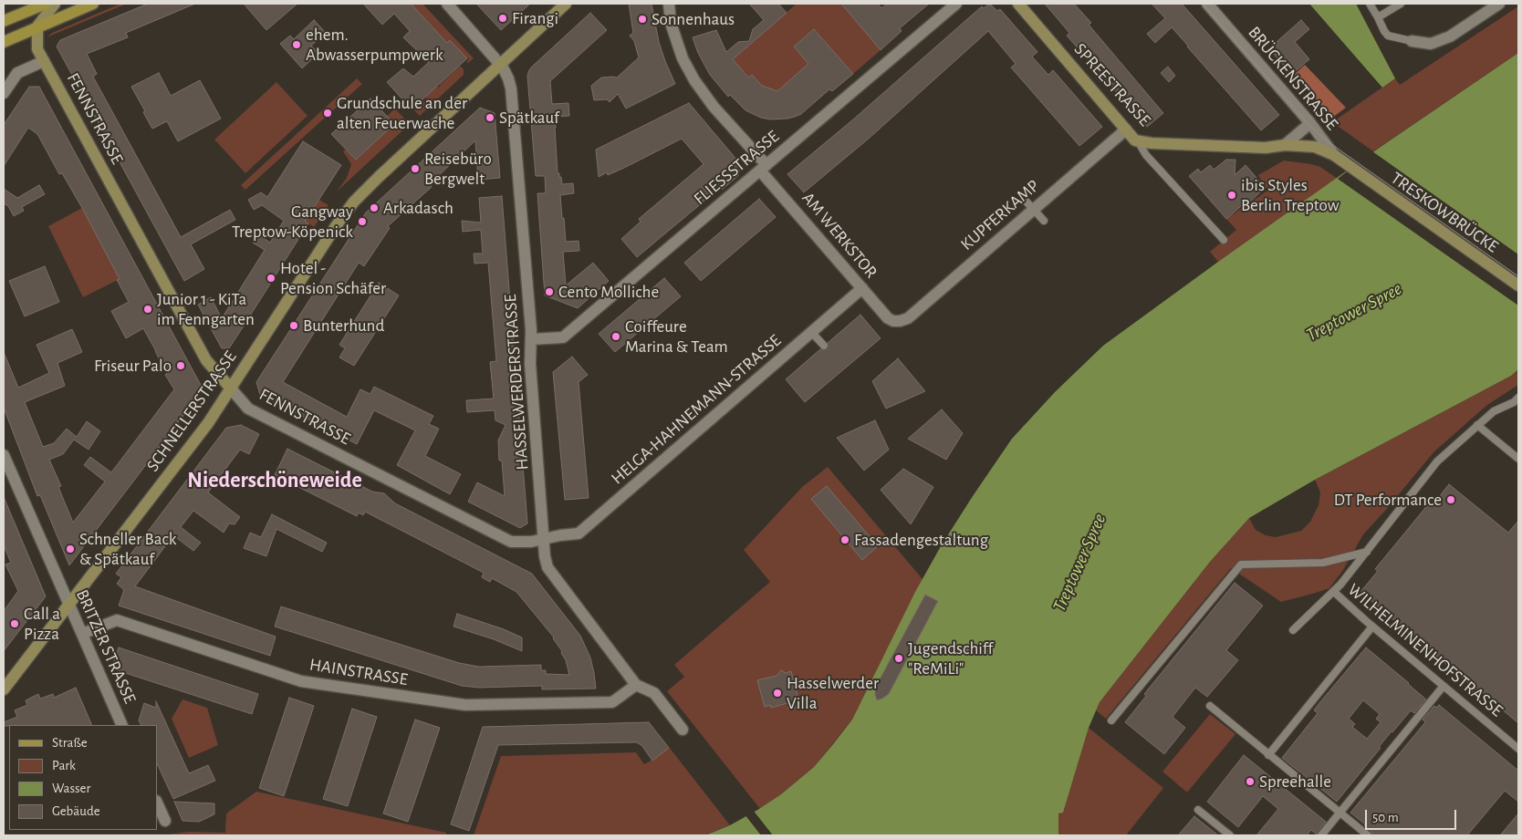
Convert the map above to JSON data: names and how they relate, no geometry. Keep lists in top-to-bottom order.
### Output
{
  "streets": {
    "main road": [
      "SPREESTRASSE",
      "FENNSTRASSE",
      "TRESKOWBRÜCKE",
      "SCHNELLERSTRASSE"
    ],
    "street": [
      "BRÜCKENSTRASSE",
      "FLIESSSTRASSE",
      "KUPFERKAMP",
      "AM WERKSTOR",
      "HASSELWERDERSTRASSE",
      "HELGA-HAHNEMANN-STRASSE",
      "BRITZER STRASSE",
      "HAINSTRASSE"
    ],
    "lane": ["WILHELMINENHOFSTRASSE"]
  },
  "crossings": [
    ["BRÜCKENSTRASSE", "SPREESTRASSE"],
    ["SPREESTRASSE", "TRESKOWBRÜCKE"],
    ["SPREESTRASSE", "KUPFERKAMP"],
    ["FENNSTRASSE", "HASSELWERDERSTRASSE"],
    ["FENNSTRASSE", "HELGA-HAHNEMANN-STRASSE"],
    ["FENNSTRASSE", "SCHNELLERSTRASSE"],
    ["FLIESSSTRASSE", "AM WERKSTOR"],
    ["FLIESSSTRASSE", "HASSELWERDERSTRASSE"],
    ["KUPFERKAMP", "AM WERKSTOR"],
    ["AM WERKSTOR", "HELGA-HAHNEMANN-STRASSE"],
    ["HASSELWERDERSTRASSE", "HELGA-HAHNEMANN-STRASSE"],
    ["HASSELWERDERSTRASSE", "SCHNELLERSTRASSE"],
    ["HASSELWERDERSTRASSE", "HAINSTRASSE"],
    ["SCHNELLERSTRASSE", "BRITZER STRASSE"],
    ["BRITZER STRASSE", "HAINSTRASSE"]
  ],
  "districts": ["Niederschöneweide"],
  "water": ["Treptower Spree"],
  "places": [
    "Firangi",
    "Sonnenhaus",
    "ehem. Abwasserpumpwerk",
    "Grundschule an der alten Feuerwache",
    "Spätkauf",
    "Reisebüro Bergwelt",
    "ibis Styles Berlin Treptow",
    "Arkadasch",
    "Gangway Treptow-Köpenick",
    "Hotel - Pension Schäfer",
    "Cento Molliche",
    "Junior 1 - KiTa im Fenngarten",
    "Bunterhund",
    "Coiffeure Marina & Team",
    "Friseur Palo",
    "DT Performance",
    "Fassadengestaltung",
    "Schneller Back & Spätkauf",
    "Call a Pizza",
    "Jugendschiff \"ReMiLi\"",
    "Hasselwerder Villa",
    "Spreehalle"
  ],
  "legend": [
    "Straße",
    "Park",
    "Wasser",
    "Gebäude"
  ],
  "scale_bar": "50 m"
}
